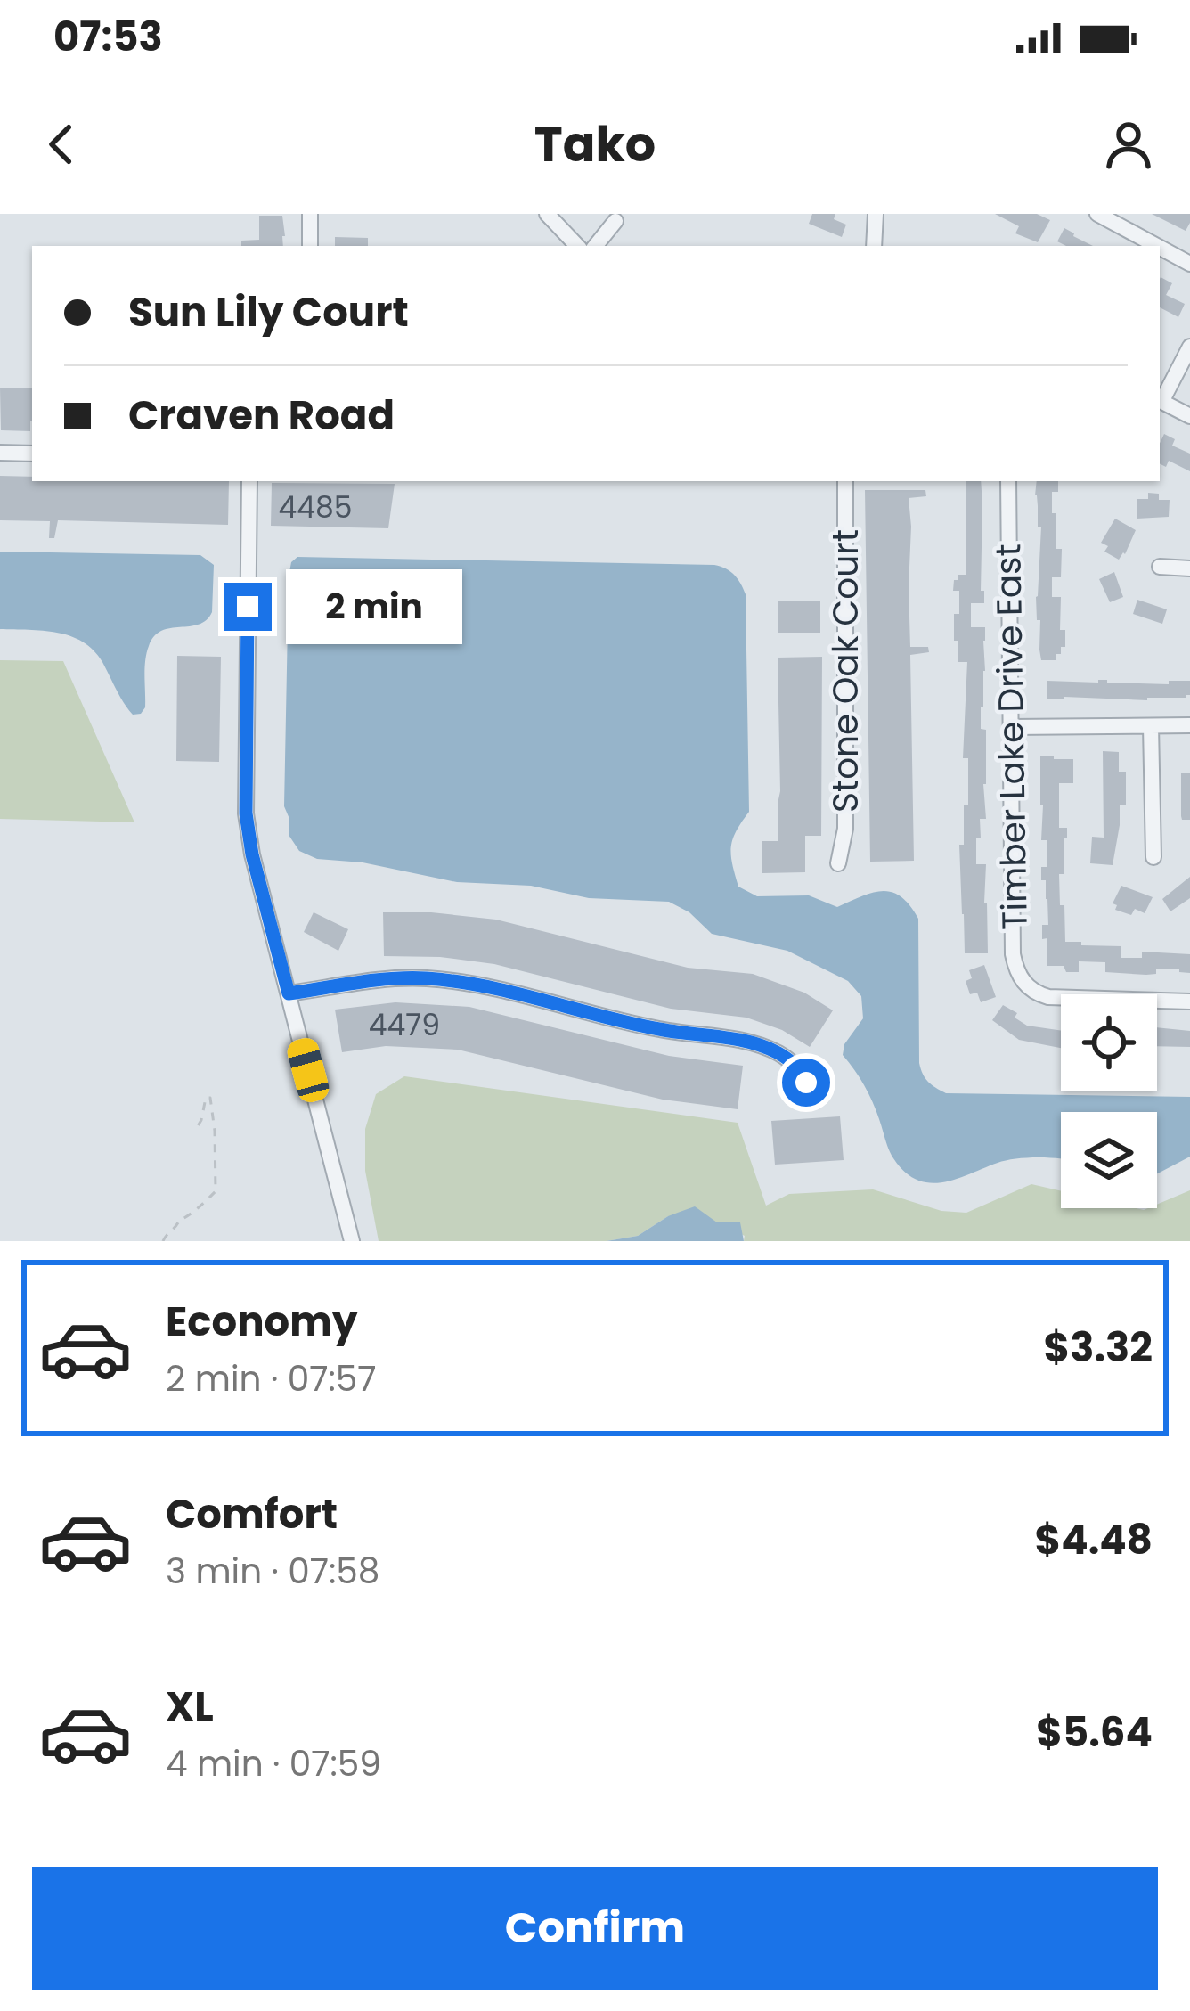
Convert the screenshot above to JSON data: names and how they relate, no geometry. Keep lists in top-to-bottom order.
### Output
{
  "streets": {
    "street": ["Stone Oak Court", "Timber Lake Drive East"]
  },
  "house_numbers": ["4485", "4479"],
  "page": {
    "status": "07:53",
    "header": "Tako",
    "banner": ["Sun Lily Court", "Craven Road"],
    "bubble": "2 min",
    "list": [
      {
        "name": "Economy",
        "note": "2 min · 07:57",
        "value": "$3.32"
      },
      {
        "name": "Comfort",
        "note": "3 min · 07:58",
        "value": "$4.48"
      },
      {
        "name": "XL",
        "note": "4 min · 07:59",
        "value": "$5.64"
      }
    ],
    "buttons": "Confirm"
  }
}
